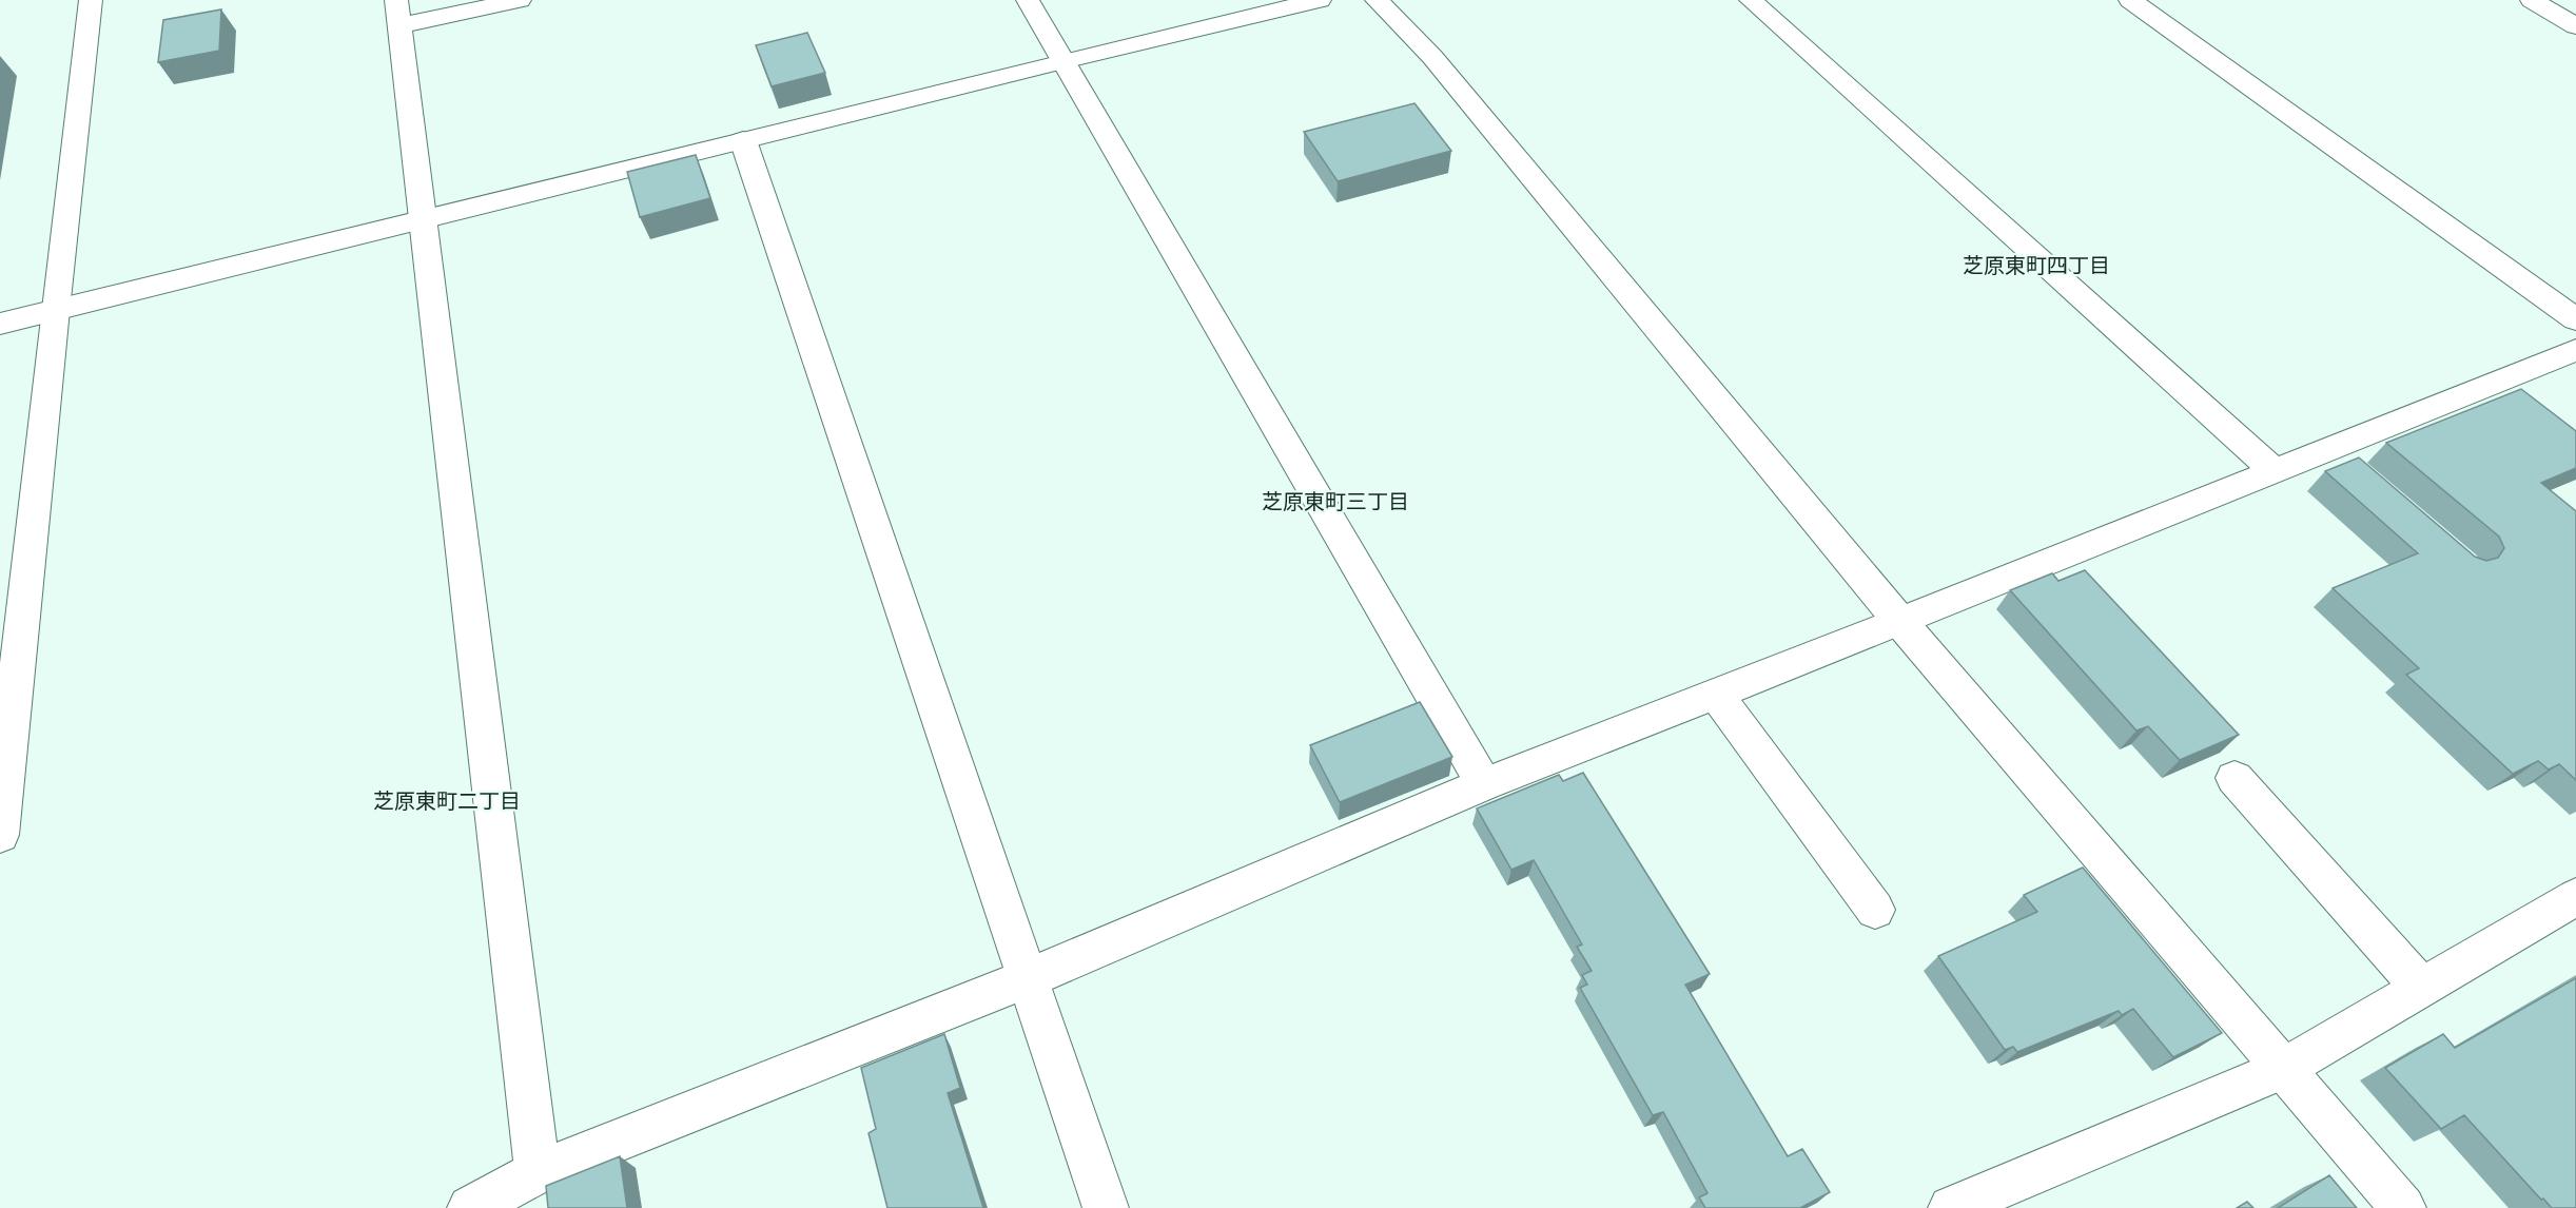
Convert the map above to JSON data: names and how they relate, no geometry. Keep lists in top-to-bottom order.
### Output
{
  "districts": ["芝原東町四丁目", "芝原東町三丁目", "芝原東町二丁目"]
}
